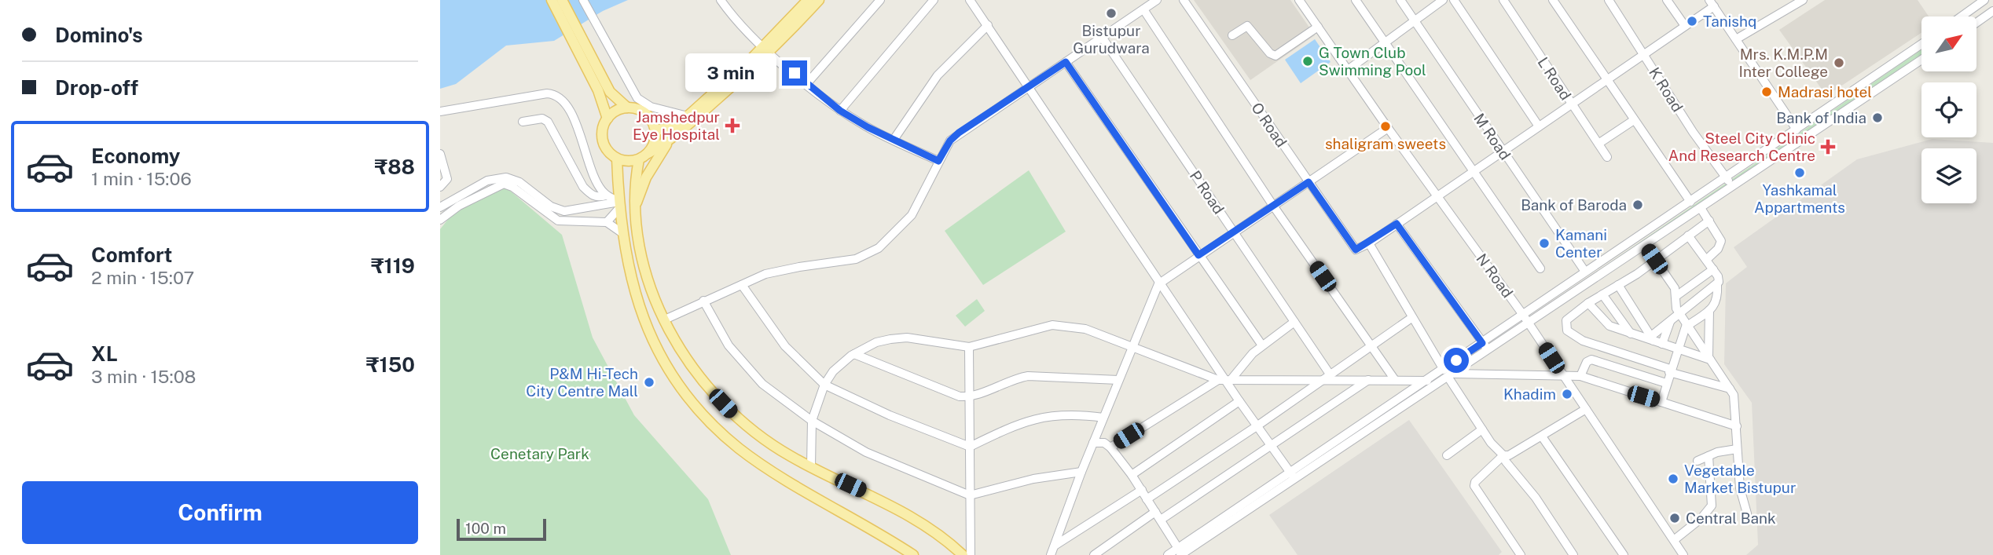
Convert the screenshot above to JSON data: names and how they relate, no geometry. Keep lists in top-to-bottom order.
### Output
{
  "streets": {
    "street": [
      "L Road",
      "K Road",
      "O Road",
      "M Road",
      "P Road",
      "N Road"
    ]
  },
  "parks": ["Cenetary Park"],
  "places": {
    "other": [
      "Bistupur Gurudwara",
      "Tanishq",
      "G Town Club Swimming Pool",
      "Mrs. K.M.P.M Inter College",
      "Madrasi hotel",
      "Bank of India",
      "shaligram sweets",
      "Yashkamal Appartments",
      "Bank of Baroda",
      "Kamani Center",
      "P&M Hi-Tech City Centre Mall",
      "Khadim",
      "Vegetable Market Bistupur",
      "Central Bank"
    ],
    "health": ["Jamshedpur Eye Hospital", "Steel City Clinic And Research Centre"]
  },
  "scale_bar": "100 m",
  "north": "top right",
  "page": {
    "banner": ["Domino's", "Drop-off"],
    "bubble": "3 min",
    "list": [
      {
        "name": "Economy",
        "note": "1 min · 15:06",
        "value": "₹88"
      },
      {
        "name": "Comfort",
        "note": "2 min · 15:07",
        "value": "₹119"
      },
      {
        "name": "XL",
        "note": "3 min · 15:08",
        "value": "₹150"
      }
    ],
    "buttons": "Confirm",
    "scale": "100 m"
  }
}
